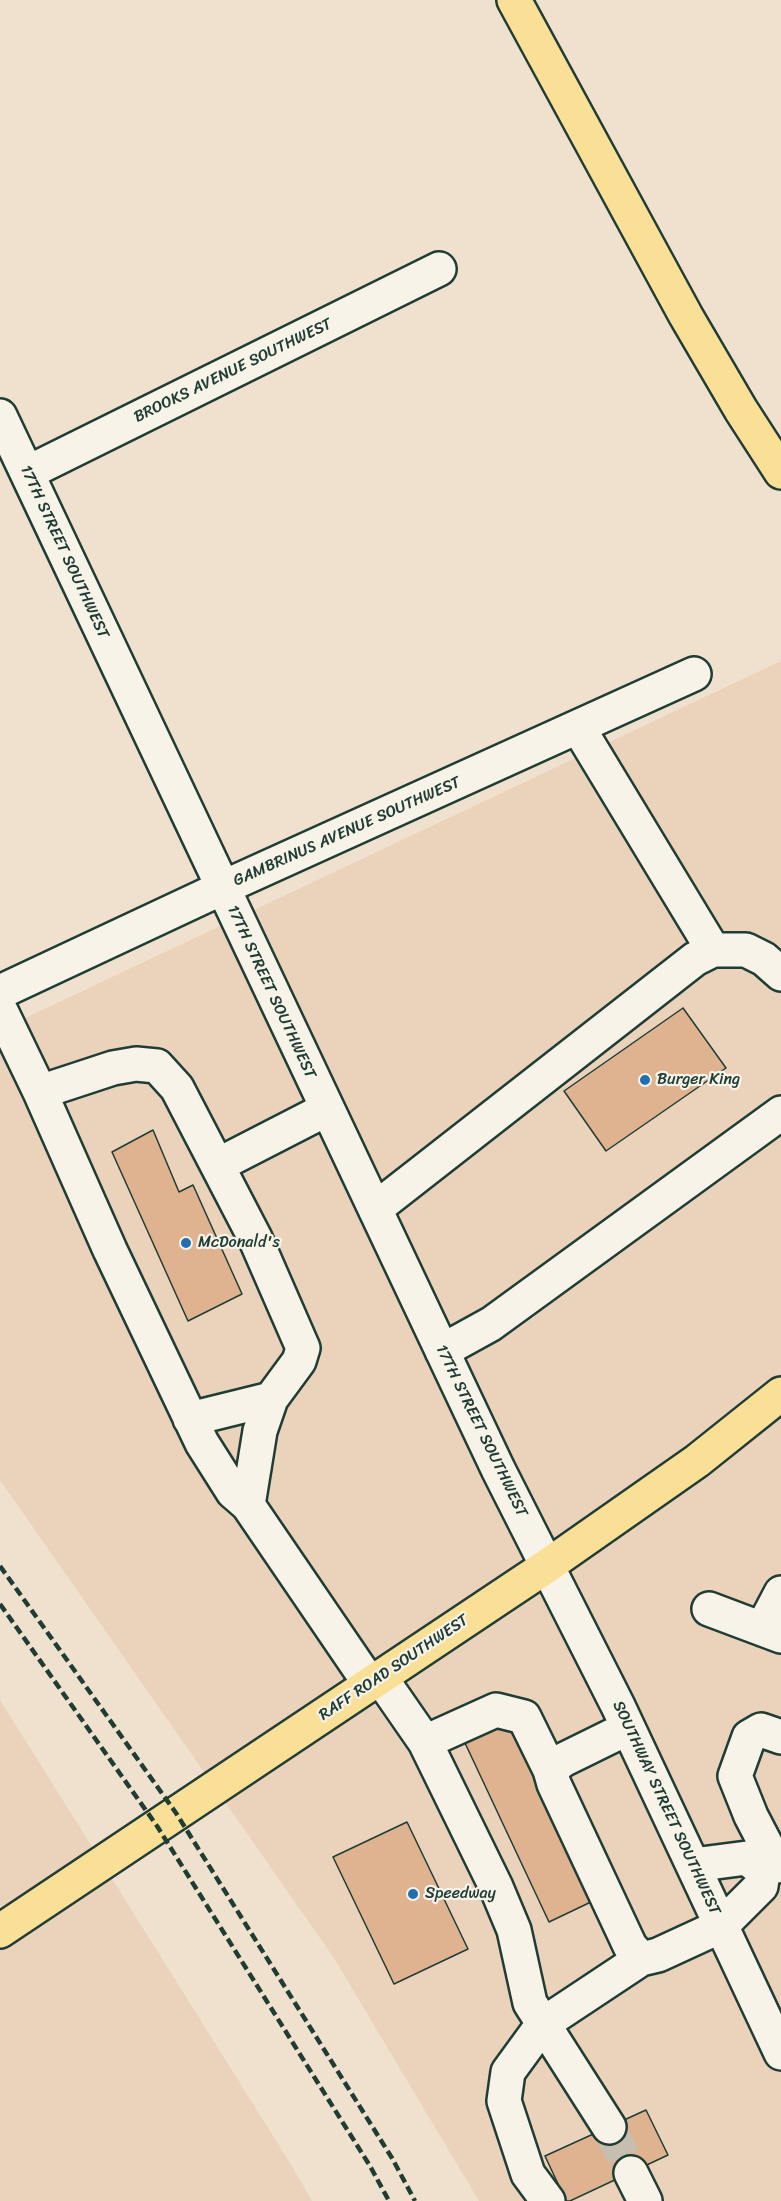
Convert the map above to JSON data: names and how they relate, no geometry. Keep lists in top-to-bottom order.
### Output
{
  "streets": {
    "main road": ["RAFF ROAD SOUTHWEST"],
    "street": [
      "BROOKS AVENUE SOUTHWEST",
      "17TH STREET SOUTHWEST",
      "GAMBRINUS AVENUE SOUTHWEST",
      "SOUTHWAY STREET SOUTHWEST"
    ]
  },
  "crossings": [
    ["BROOKS AVENUE SOUTHWEST", "17TH STREET SOUTHWEST"],
    ["17TH STREET SOUTHWEST", "GAMBRINUS AVENUE SOUTHWEST"],
    ["17TH STREET SOUTHWEST", "RAFF ROAD SOUTHWEST"],
    ["17TH STREET SOUTHWEST", "SOUTHWAY STREET SOUTHWEST"],
    ["RAFF ROAD SOUTHWEST", "SOUTHWAY STREET SOUTHWEST"]
  ],
  "places": ["Burger King", "McDonald's", "Speedway"]
}
